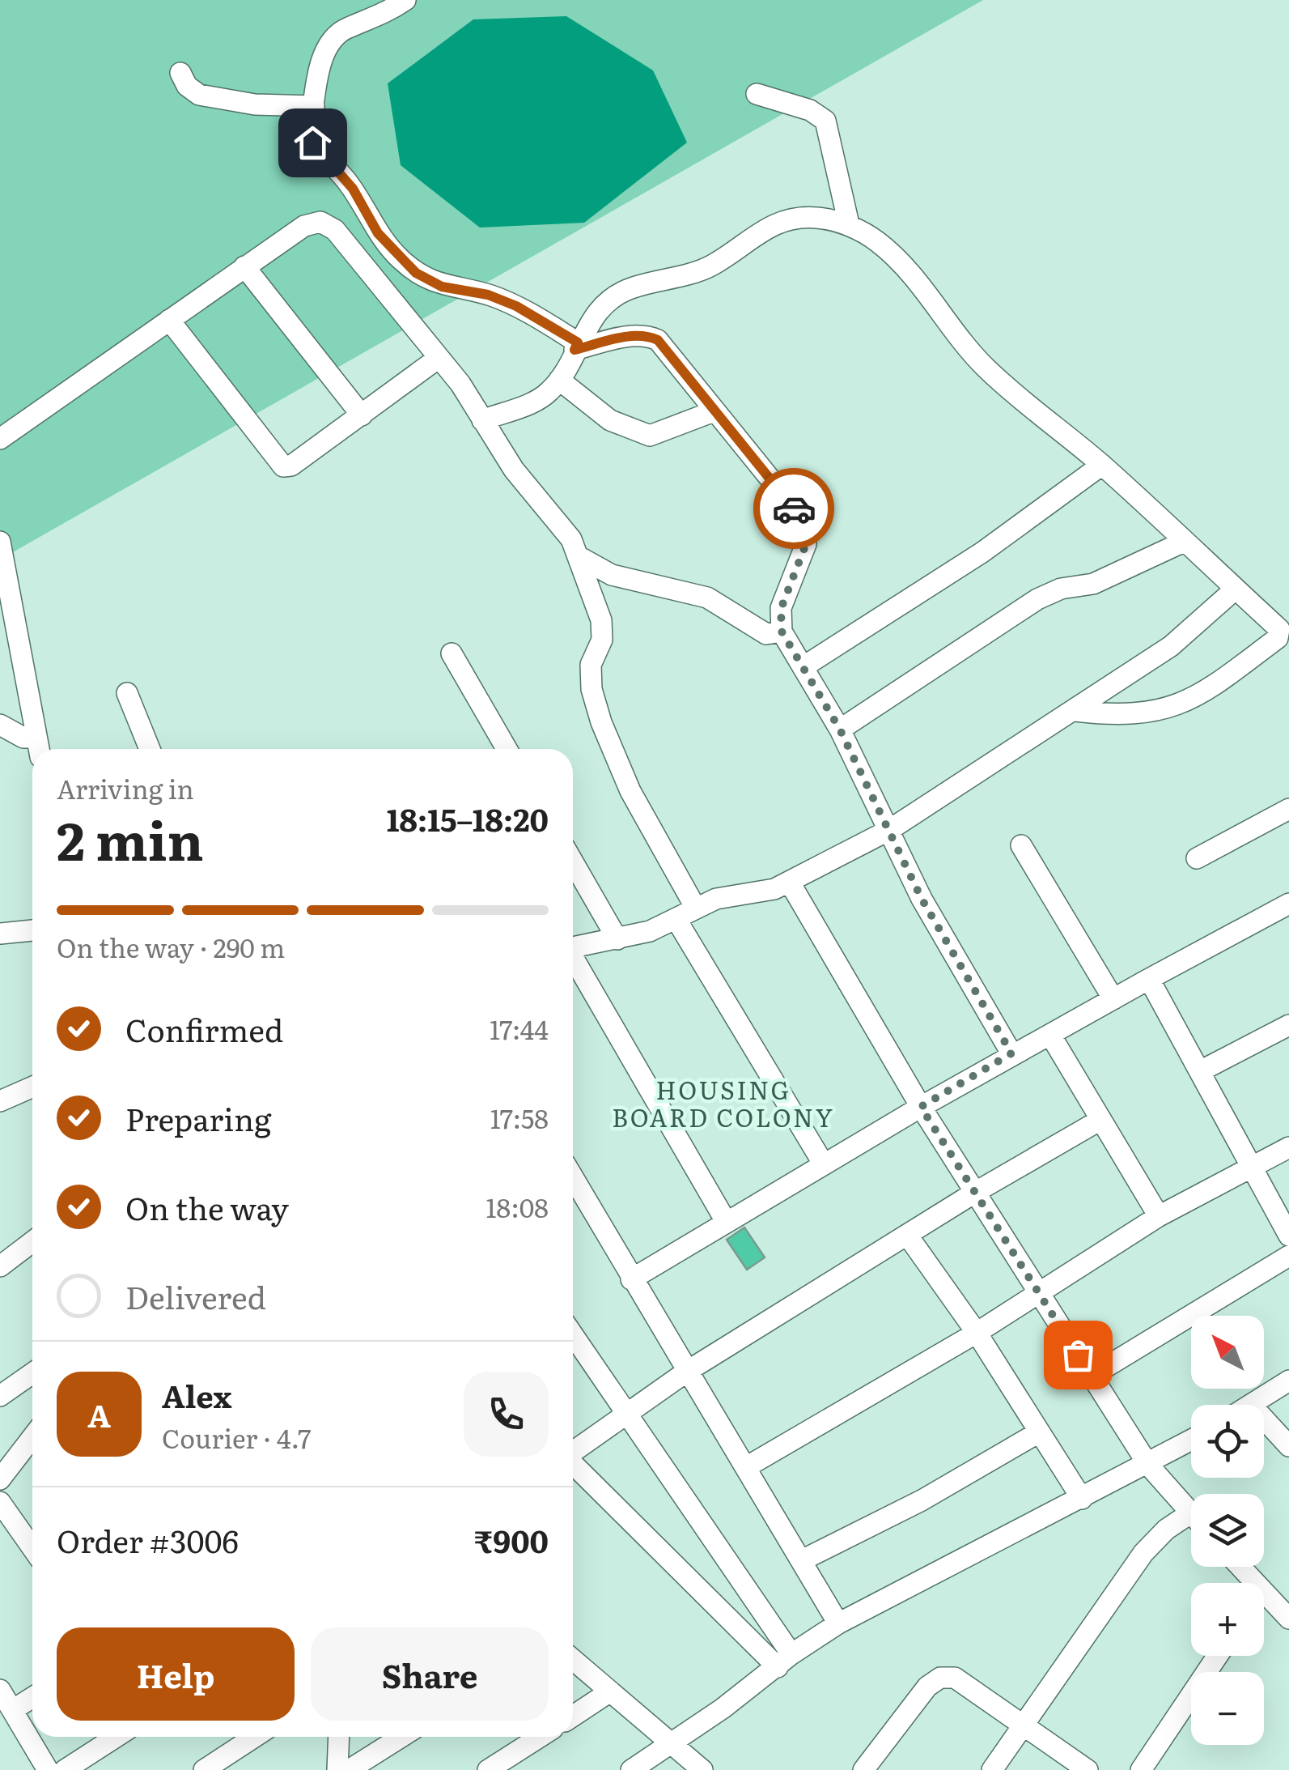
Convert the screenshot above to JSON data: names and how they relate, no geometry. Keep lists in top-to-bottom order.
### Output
{
  "districts": ["HOUSING BOARD COLONY"],
  "north": "top left",
  "page": {
    "heading": ["2 min", "Arriving in", "18:15–18:20"],
    "panel": [
      "Alex",
      "Courier · 4.7",
      "Order #3006",
      "₹900"
    ],
    "bar": "On the way · 290 m",
    "list": [
      ["Confirmed", "17:44"],
      ["Preparing", "17:58"],
      ["On the way", "18:08"],
      "Delivered"
    ],
    "map_buttons": ["+", "−"],
    "round": "A",
    "buttons": ["Help", "Share"]
  }
}
